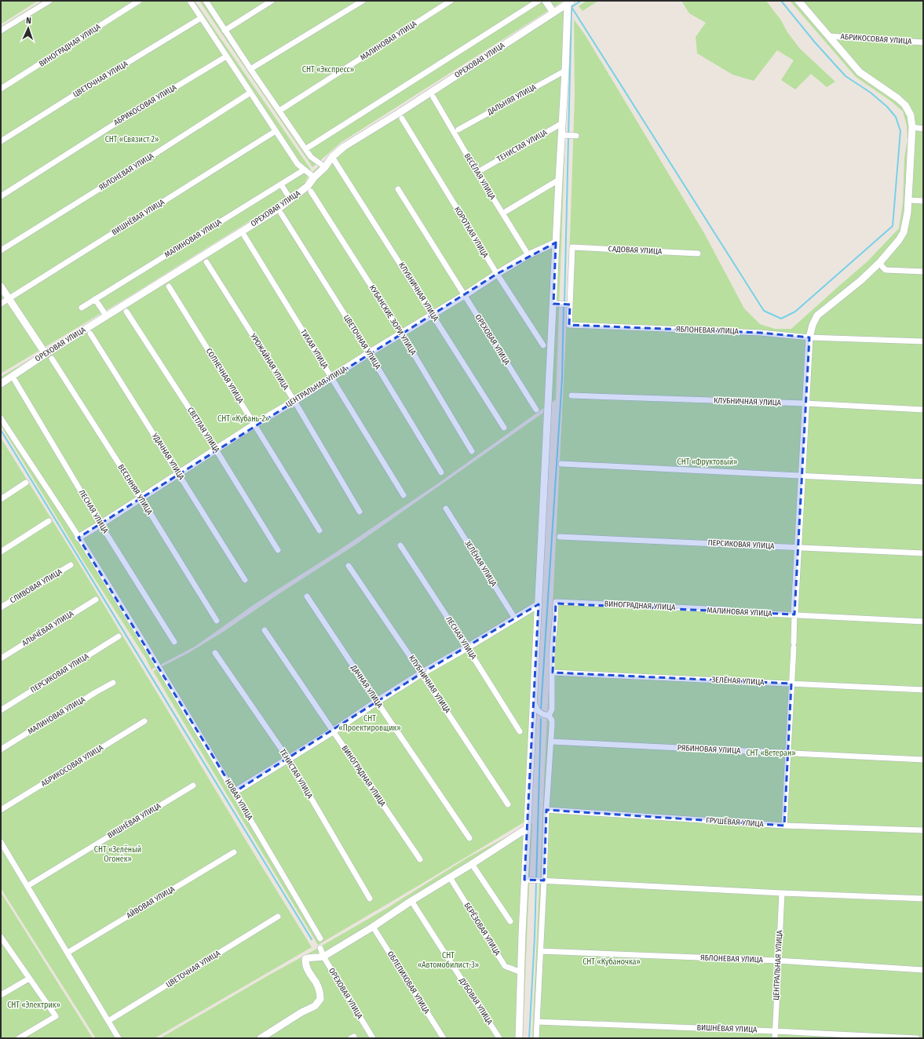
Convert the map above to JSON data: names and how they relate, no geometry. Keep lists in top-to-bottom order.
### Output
{
  "streets": {
    "street": [
      "АБРИКОСОВАЯ УЛИЦА",
      "МАЛИНОВАЯ УЛИЦА",
      "ВИНОГРАДНАЯ УЛИЦА",
      "ОРЕХОВАЯ УЛИЦА",
      "ЦВЕТОЧНАЯ УЛИЦА",
      "ДАЛЬНЯЯ УЛИЦА",
      "ТЕНИСТАЯ УЛИЦА",
      "ЯБЛОНЕВАЯ УЛИЦА",
      "ВЕСЁЛАЯ УЛИЦА",
      "ВИШНЁВАЯ УЛИЦА",
      "КОРОТКАЯ УЛИЦА",
      "САДОВАЯ УЛИЦА",
      "КЛУБНИЧНАЯ УЛИЦА",
      "КУБАНСКИЕ ЗОРИ УЛИЦА",
      "ТИХАЯ УЛИЦА",
      "УРОЖАЙНАЯ УЛИЦА",
      "СОЛНЕЧНАЯ УЛИЦА",
      "ЦЕНТРАЛЬНАЯ УЛИЦА",
      "СВЕТЛАЯ УЛИЦА",
      "УДАЧНАЯ УЛИЦА",
      "ВЕСЕННЯЯ УЛИЦА",
      "ЛЕСНАЯ УЛИЦА",
      "ПЕРСИКОВАЯ УЛИЦА",
      "ЗЕЛЁНАЯ УЛИЦА",
      "СЛИВОВАЯ УЛИЦА",
      "АЛЫЧЁВАЯ УЛИЦА",
      "ДАЧНАЯ УЛИЦА",
      "РЯБИНОВАЯ УЛИЦА",
      "НОВАЯ УЛИЦА",
      "ГРУШЁВАЯ УЛИЦА",
      "АЙВОВАЯ УЛИЦА",
      "БЕРЁЗОВАЯ УЛИЦА",
      "ОБЛЕПИХОВАЯ УЛИЦА",
      "ДУБОВАЯ УЛИЦА"
    ]
  },
  "crossings": [
    ["МАЛИНОВАЯ УЛИЦА", "ВИНОГРАДНАЯ УЛИЦА"],
    ["ОРЕХОВАЯ УЛИЦА", "КЛУБНИЧНАЯ УЛИЦА"],
    ["ОРЕХОВАЯ УЛИЦА", "ЦЕНТРАЛЬНАЯ УЛИЦА"],
    ["ЦВЕТОЧНАЯ УЛИЦА", "ЦЕНТРАЛЬНАЯ УЛИЦА"],
    ["ЯБЛОНЕВАЯ УЛИЦА", "САДОВАЯ УЛИЦА"],
    ["ЯБЛОНЕВАЯ УЛИЦА", "ЦЕНТРАЛЬНАЯ УЛИЦА"],
    ["ВЕСЁЛАЯ УЛИЦА", "ЦЕНТРАЛЬНАЯ УЛИЦА"],
    ["ВИШНЁВАЯ УЛИЦА", "ЦЕНТРАЛЬНАЯ УЛИЦА"],
    ["КОРОТКАЯ УЛИЦА", "ЦЕНТРАЛЬНАЯ УЛИЦА"],
    ["КЛУБНИЧНАЯ УЛИЦА", "ЦЕНТРАЛЬНАЯ УЛИЦА"],
    ["КУБАНСКИЕ ЗОРИ УЛИЦА", "ЦЕНТРАЛЬНАЯ УЛИЦА"],
    ["ТИХАЯ УЛИЦА", "ЦЕНТРАЛЬНАЯ УЛИЦА"],
    ["УРОЖАЙНАЯ УЛИЦА", "ЦЕНТРАЛЬНАЯ УЛИЦА"],
    ["СОЛНЕЧНАЯ УЛИЦА", "ЦЕНТРАЛЬНАЯ УЛИЦА"],
    ["ЦЕНТРАЛЬНАЯ УЛИЦА", "СВЕТЛАЯ УЛИЦА"],
    ["ЦЕНТРАЛЬНАЯ УЛИЦА", "УДАЧНАЯ УЛИЦА"],
    ["ЦЕНТРАЛЬНАЯ УЛИЦА", "ВЕСЕННЯЯ УЛИЦА"],
    ["ЦЕНТРАЛЬНАЯ УЛИЦА", "ЛЕСНАЯ УЛИЦА"],
    ["ЦЕНТРАЛЬНАЯ УЛИЦА", "НОВАЯ УЛИЦА"]
  ],
  "parks": [
    "СНТ «Экспресс»",
    "СНТ «Связист 2»",
    "СНТ «Кубань-2»",
    "СНТ «Фруктовый»",
    "СНТ «Проектировщик»",
    "СНТ «Ветеран»",
    "СНТ «Зелёный Огонёк»",
    "СНТ «Автомобилист-3»",
    "СНТ «Кубаночка»",
    "СНТ «Электрик»"
  ],
  "north": "top"
}
